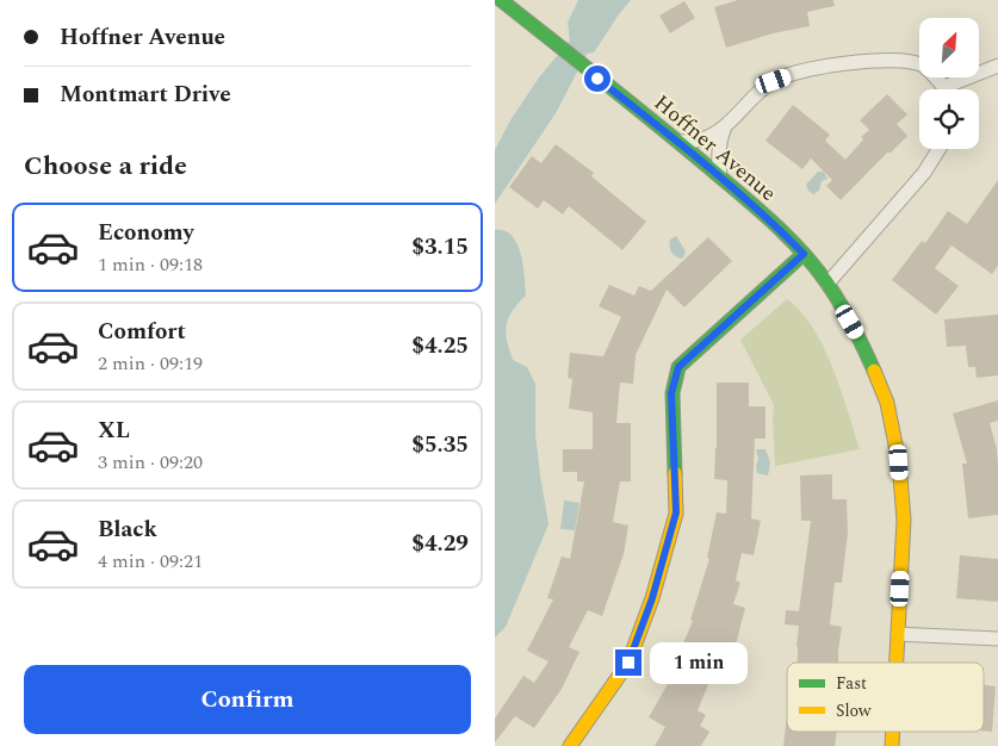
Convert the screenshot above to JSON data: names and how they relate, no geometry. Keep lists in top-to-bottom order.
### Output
{
  "streets": {
    "main road": ["Hoffner Avenue"]
  },
  "legend": ["Fast", "Slow"],
  "north": "top right",
  "page": {
    "banner": ["Hoffner Avenue", "Montmart Drive"],
    "heading": "Choose a ride",
    "list": [
      {
        "name": "Economy",
        "note": "1 min · 09:18",
        "value": "$3.15"
      },
      {
        "name": "Comfort",
        "note": "2 min · 09:19",
        "value": "$4.25"
      },
      {
        "name": "XL",
        "note": "3 min · 09:20",
        "value": "$5.35"
      },
      {
        "name": "Black",
        "note": "4 min · 09:21",
        "value": "$4.29"
      }
    ],
    "bubble": "1 min",
    "buttons": "Confirm"
  }
}
